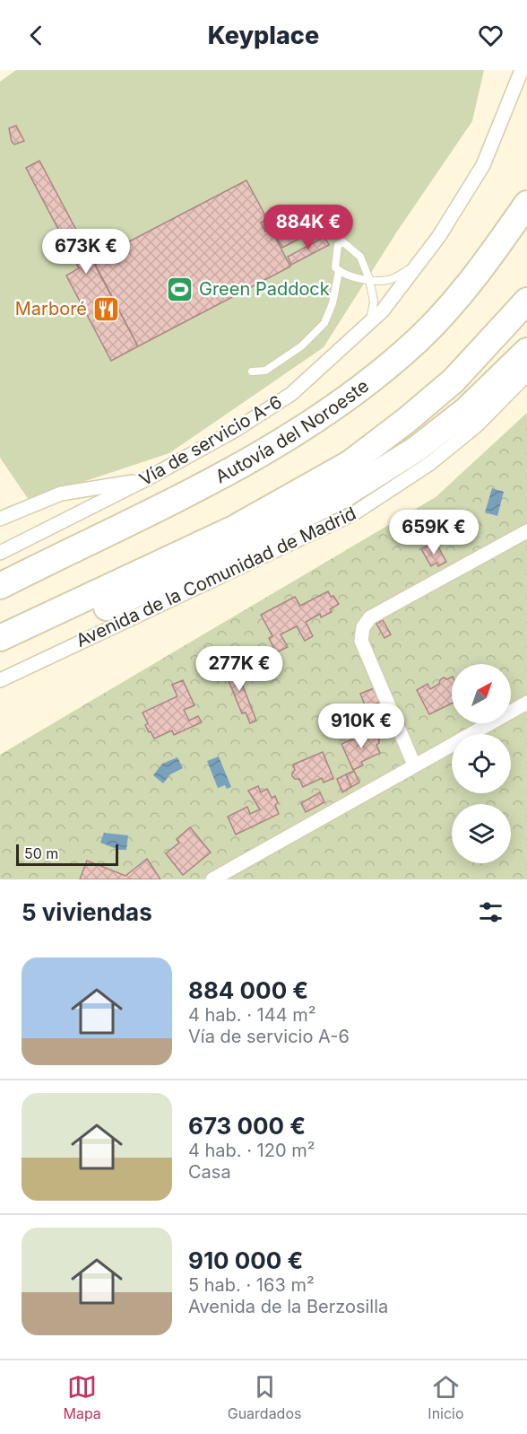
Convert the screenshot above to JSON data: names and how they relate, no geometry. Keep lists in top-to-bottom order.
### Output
{
  "streets": {
    "highway": ["Autovía del Noroeste"],
    "street": ["Vía de servicio A-6", "Avenida de la Comunidad de Madrid"]
  },
  "places": {
    "sports": ["Green Paddock"],
    "restaurant": ["Marboré"]
  },
  "scale_bar": "50 m",
  "north": "top right",
  "page": {
    "header": "Keyplace",
    "price": [
      "884K €",
      "673K €",
      "659K €",
      "277K €",
      "910K €"
    ],
    "scale": "50 m",
    "heading": "5 viviendas",
    "list": [
      {
        "name": "884 000 €",
        "note": "4 hab. · 144 m² · Vía de servicio A-6"
      },
      {
        "name": "673 000 €",
        "note": "4 hab. · 120 m² · Casa"
      },
      {
        "name": "910 000 €",
        "note": "5 hab. · 163 m² · Avenida de la Berzosilla"
      }
    ],
    "tabs": ["Mapa", "Guardados", "Inicio"]
  }
}
